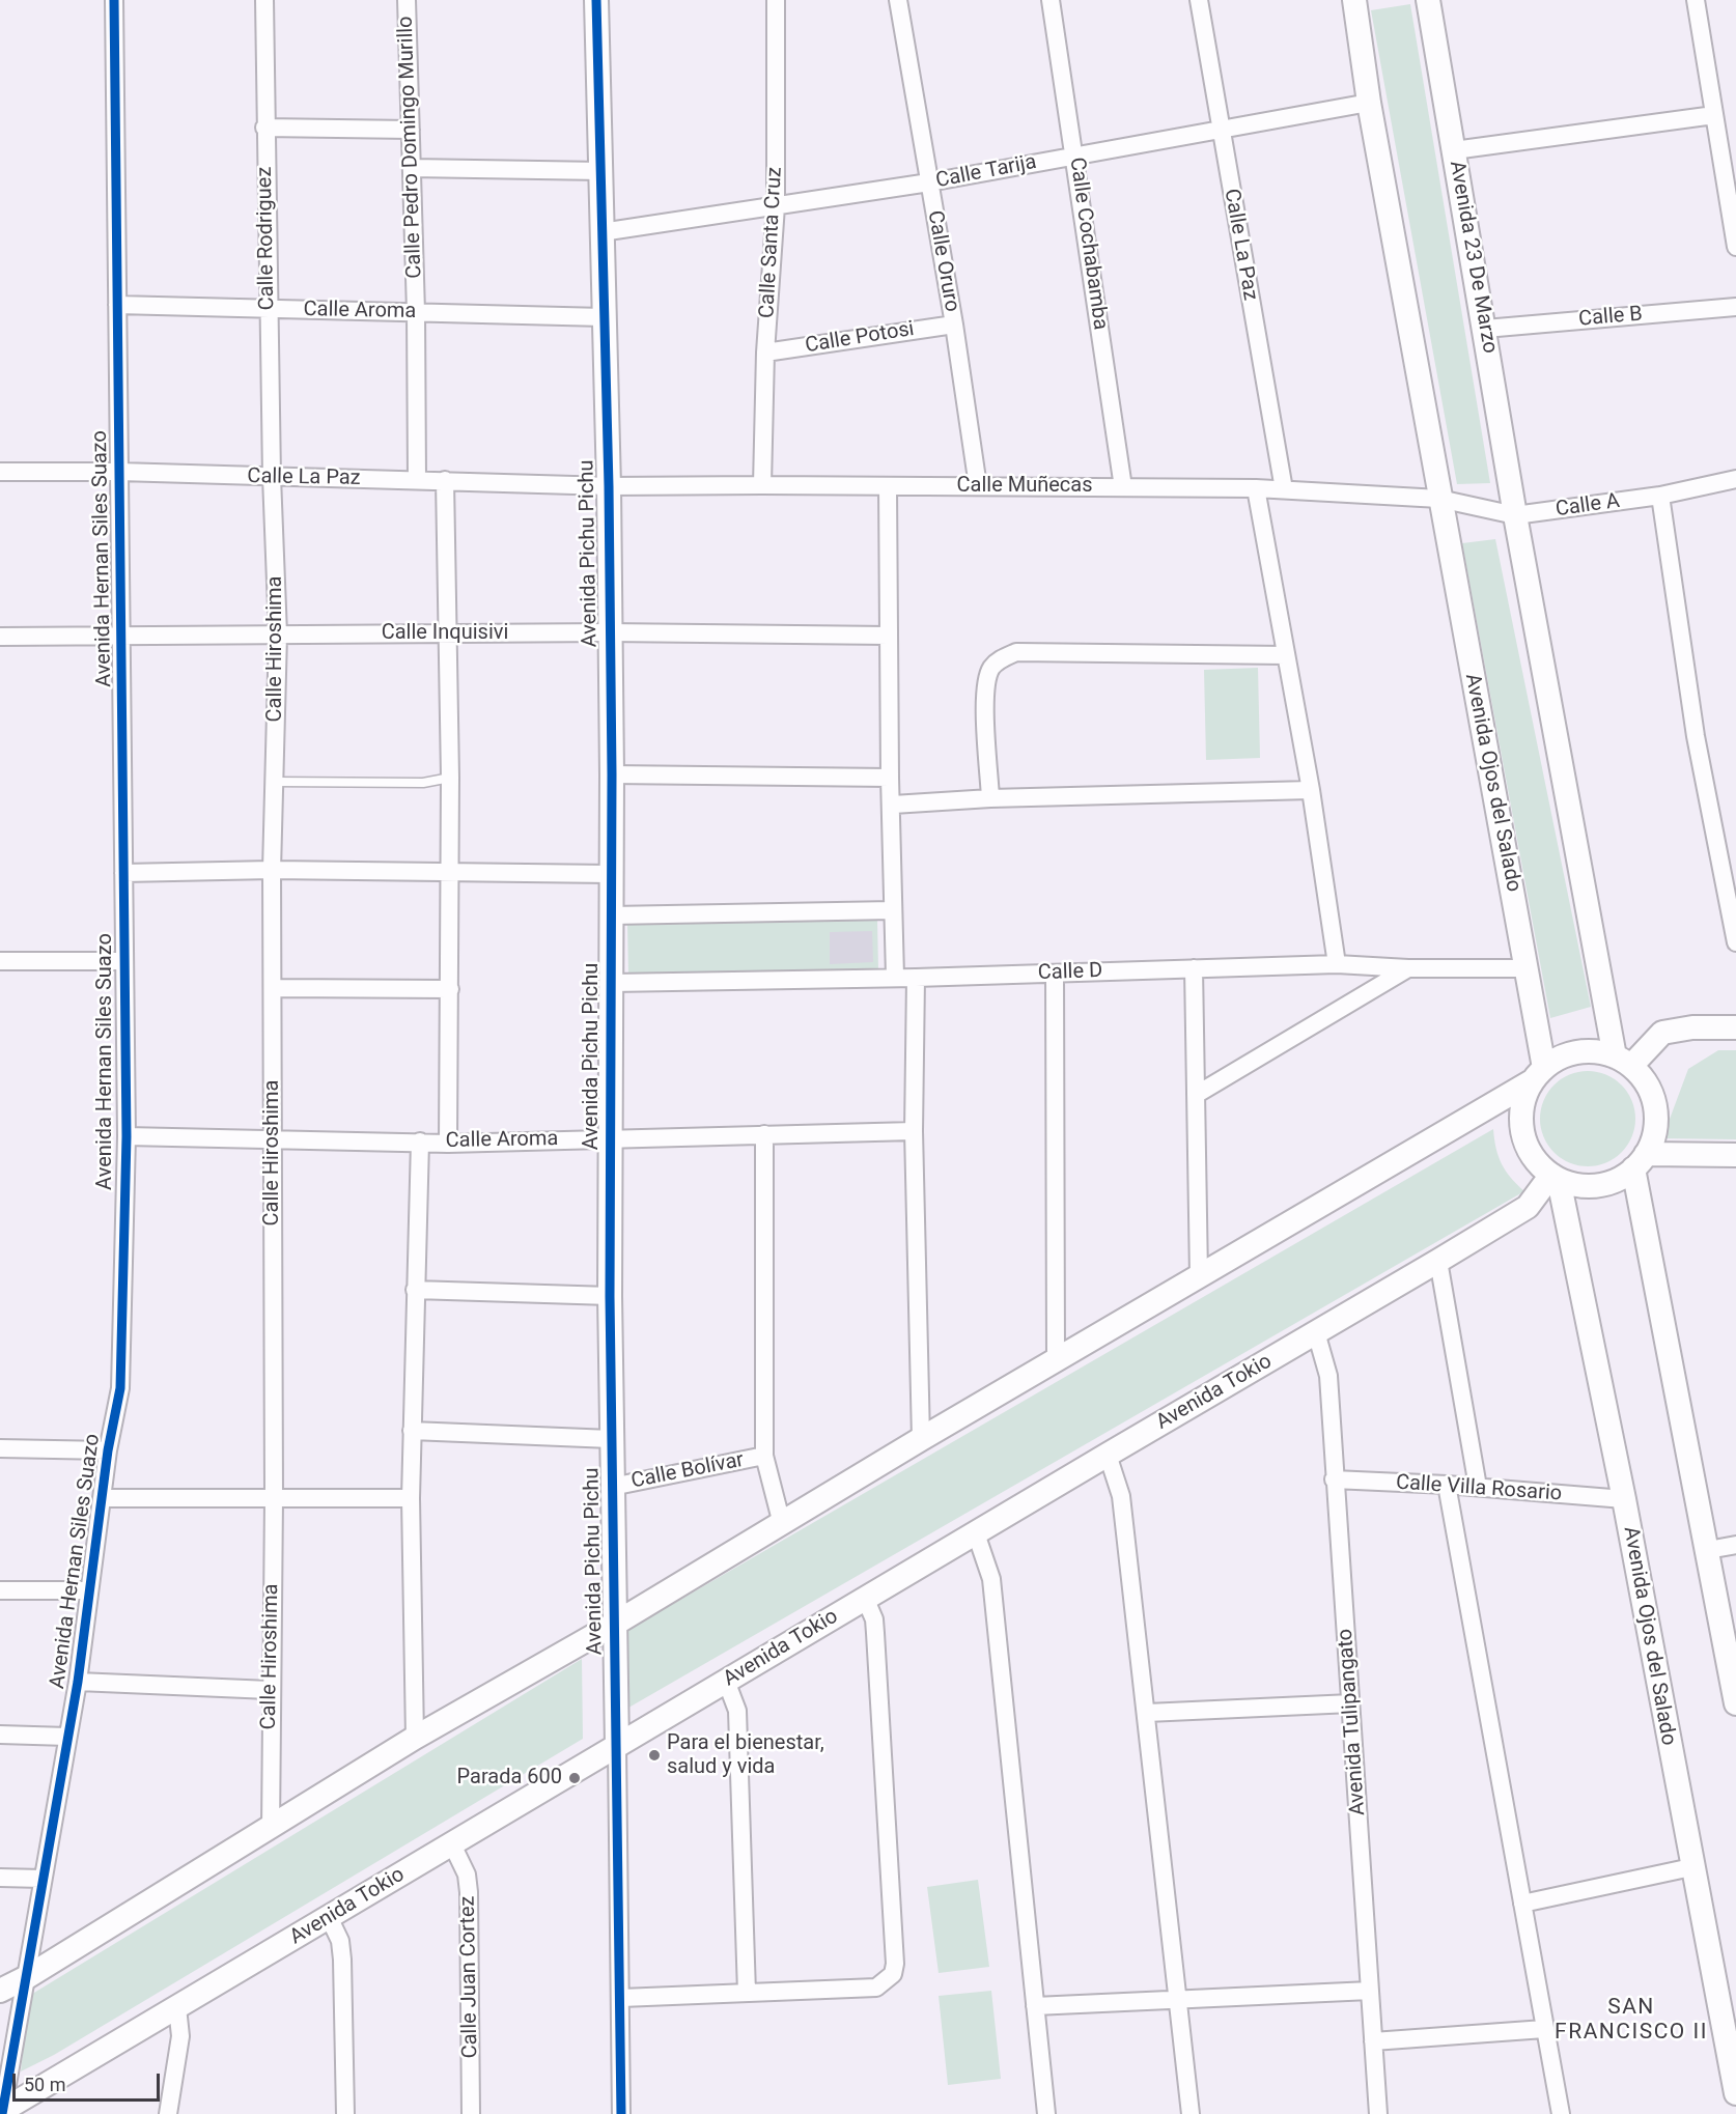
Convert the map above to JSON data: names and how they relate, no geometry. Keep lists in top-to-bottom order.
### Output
{
  "streets": {
    "street": [
      "Calle Pedro Domingo Murillo",
      "Calle Tarija",
      "Calle Rodriguez",
      "Calle Santa Cruz",
      "Calle Cochabamba",
      "Calle La Paz",
      "Avenida 23 De Marzo",
      "Calle Oruro",
      "Calle Aroma",
      "Calle B",
      "Calle Potosi",
      "Calle Muñecas",
      "Calle A",
      "Avenida Pichu Pichu",
      "Avenida Hernan Siles Suazo",
      "Calle Inquisivi",
      "Calle Hiroshima",
      "Avenida Ojos del Salado",
      "Calle D",
      "Avenida Tokio",
      "Calle Bolívar",
      "Calle Villa Rosario",
      "Avenida Tulipangato",
      "Calle Juan Cortez"
    ]
  },
  "crossings": [
    ["Calle Pedro Domingo Murillo", "Calle La Paz"],
    ["Calle Pedro Domingo Murillo", "Calle Aroma"],
    ["Calle Tarija", "Calle Santa Cruz"],
    ["Calle Tarija", "Calle Cochabamba"],
    ["Calle Tarija", "Calle La Paz"],
    ["Calle Tarija", "Calle Oruro"],
    ["Calle Tarija", "Avenida Pichu Pichu"],
    ["Calle Rodriguez", "Calle La Paz"],
    ["Calle Rodriguez", "Calle Aroma"],
    ["Calle Rodriguez", "Calle Hiroshima"],
    ["Calle Santa Cruz", "Calle Potosi"],
    ["Calle Santa Cruz", "Calle Muñecas"],
    ["Calle Cochabamba", "Calle Muñecas"],
    ["Calle La Paz", "Calle Muñecas"],
    ["Calle La Paz", "Avenida Pichu Pichu"],
    ["Calle La Paz", "Avenida Hernan Siles Suazo"],
    ["Calle La Paz", "Calle Hiroshima"],
    ["Avenida 23 De Marzo", "Calle B"],
    ["Avenida 23 De Marzo", "Calle A"],
    ["Calle Oruro", "Calle Potosi"],
    ["Calle Oruro", "Calle Muñecas"],
    ["Calle Aroma", "Avenida Pichu Pichu"],
    ["Calle Aroma", "Avenida Hernan Siles Suazo"],
    ["Calle Aroma", "Calle Hiroshima"],
    ["Calle Muñecas", "Calle A"],
    ["Calle Muñecas", "Avenida Pichu Pichu"],
    ["Calle Muñecas", "Avenida Ojos del Salado"],
    ["Calle A", "Avenida Ojos del Salado"],
    ["Avenida Pichu Pichu", "Calle Inquisivi"],
    ["Avenida Pichu Pichu", "Calle D"],
    ["Avenida Pichu Pichu", "Avenida Tokio"],
    ["Avenida Pichu Pichu", "Calle Bolívar"],
    ["Avenida Hernan Siles Suazo", "Calle Inquisivi"],
    ["Avenida Hernan Siles Suazo", "Avenida Tokio"],
    ["Calle Inquisivi", "Calle Hiroshima"],
    ["Avenida Ojos del Salado", "Calle D"],
    ["Avenida Ojos del Salado", "Avenida Tokio"],
    ["Avenida Ojos del Salado", "Calle Villa Rosario"],
    ["Avenida Tokio", "Avenida Tulipangato"],
    ["Avenida Tokio", "Calle Juan Cortez"],
    ["Calle Villa Rosario", "Avenida Tulipangato"]
  ],
  "districts": ["SAN FRANCISCO II"],
  "places": ["Para el bienestar, salud y vida", "Parada 600"],
  "scale_bar": "50 m"
}
